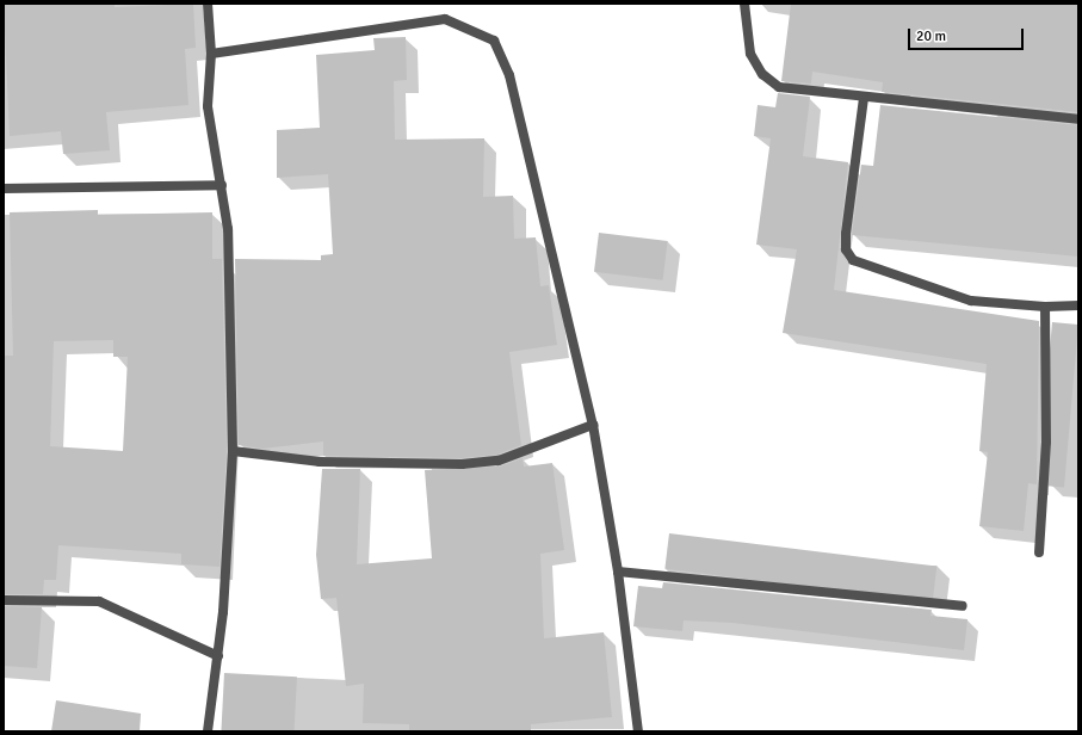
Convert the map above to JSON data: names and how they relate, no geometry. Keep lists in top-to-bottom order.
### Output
{
  "scale_bar": "20 m"
}
